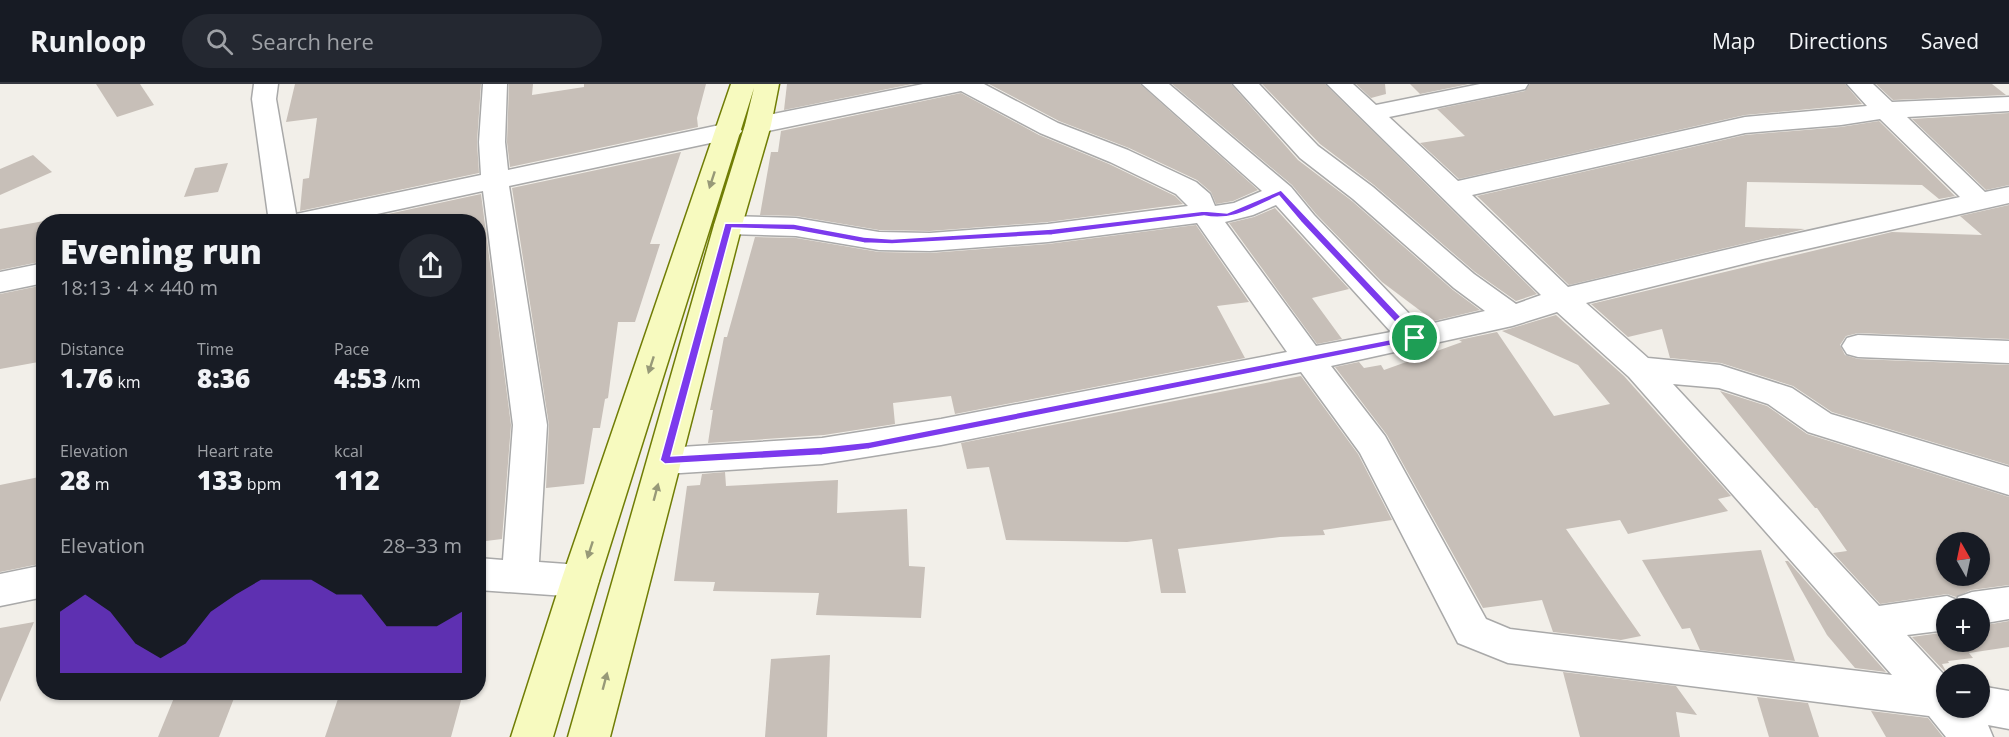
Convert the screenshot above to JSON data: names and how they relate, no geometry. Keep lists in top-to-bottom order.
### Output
{
  "north": "top",
  "page": {
    "header": "Runloop",
    "search": "Search here",
    "nav": ["Map", "Directions", "Saved"],
    "heading": ["Evening run", "18:13 · 4 × 440 m"],
    "stats": [
      ["Distance", "1.76 km"],
      ["Time", "8:36"],
      ["Pace", "4:53 /km"],
      ["Elevation", "28 m"],
      ["Heart rate", "133 bpm"],
      ["kcal", "112"]
    ],
    "chart": ["Elevation", "28–33 m"],
    "map_buttons": ["+", "−"]
  }
}
